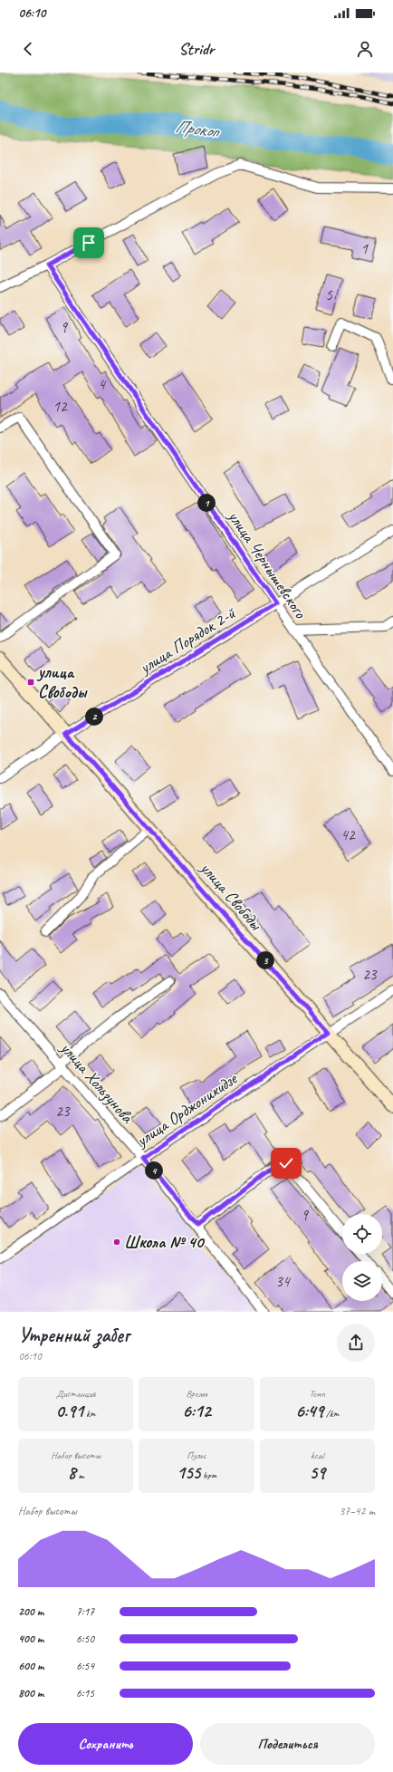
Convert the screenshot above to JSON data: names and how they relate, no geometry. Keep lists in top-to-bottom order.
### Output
{
  "streets": {
    "main road": ["улица Свободы"],
    "street": [
      "улица Чернышевского",
      "улица Порядок 2-й",
      "улица Хользунова",
      "улица Орджоникидзе"
    ]
  },
  "crossings": [
    ["улица Чернышевского", "улица Порядок 2-й"],
    ["улица Порядок 2-й", "улица Свободы"],
    ["улица Свободы", "улица Орджоникидзе"],
    ["улица Хользунова", "улица Орджоникидзе"]
  ],
  "water": ["Прокоп"],
  "places": {
    "transit": ["улица Свободы"],
    "other": ["Школа № 40"]
  },
  "house_numbers": [
    "1",
    "5",
    "9",
    "4",
    "12",
    "42",
    "23",
    "23",
    "9",
    "34"
  ],
  "page": {
    "status": "06:10",
    "header": "Stridr",
    "pins": [
      "1",
      "2",
      "3",
      "4"
    ],
    "heading": ["Утренний забег", "06:10"],
    "stats": [
      ["Дистанция", "0.91 km"],
      ["Время", "6:12"],
      ["Темп", "6:49 /km"],
      ["Набор высоты", "8 m"],
      ["Пульс", "155 bpm"],
      ["kcal", "59"]
    ],
    "chart": ["Набор высоты", "37–42 m"],
    "list": [
      {
        "name": "200 m",
        "note": "7:17"
      },
      {
        "name": "400 m",
        "note": "6:50"
      },
      {
        "name": "600 m",
        "note": "6:54"
      },
      {
        "name": "800 m",
        "note": "6:15"
      }
    ],
    "buttons": ["Сохранить", "Поделиться"]
  }
}
